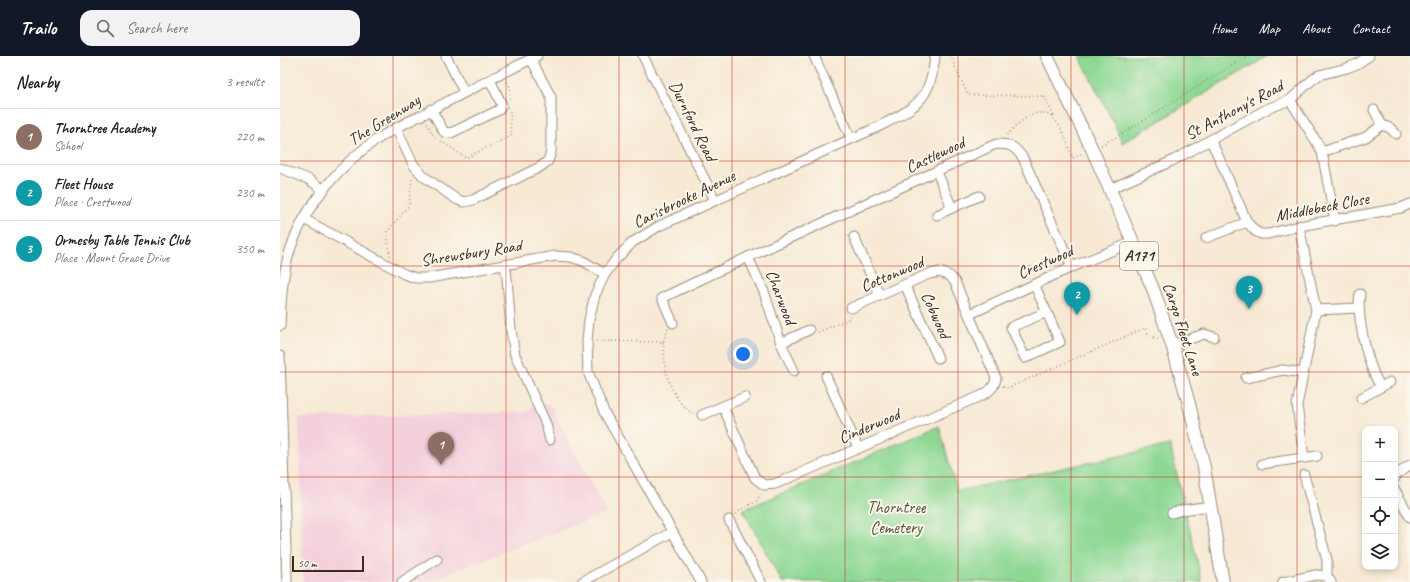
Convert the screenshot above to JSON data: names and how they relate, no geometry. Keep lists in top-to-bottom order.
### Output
{
  "streets": {
    "main road": ["A171", "Cargo Fleet Lane"],
    "street": [
      "St Anthony's Road",
      "The Greenway",
      "Durnford Road",
      "Castlewood",
      "Carisbrooke Avenue",
      "Middlebeck Close",
      "Shrewsbury Road",
      "Crestwood",
      "Cottonwood",
      "Charwood",
      "Cobwood",
      "Cinderwood"
    ]
  },
  "crossings": [
    ["St Anthony's Road", "Middlebeck Close"],
    ["St Anthony's Road", "Cargo Fleet Lane"],
    ["The Greenway", "Shrewsbury Road"],
    ["Durnford Road", "Carisbrooke Avenue"],
    ["Castlewood", "Charwood"],
    ["Carisbrooke Avenue", "Shrewsbury Road"],
    ["Crestwood", "Cottonwood"],
    ["Crestwood", "Cargo Fleet Lane"],
    ["Cottonwood", "Cobwood"]
  ],
  "parks": ["Thorntree Cemetery"],
  "scale_bar": "50 m",
  "page": {
    "header": "Trailo",
    "search": "Search here",
    "nav": [
      "Home",
      "Map",
      "About",
      "Contact"
    ],
    "heading": ["Nearby", "3 results"],
    "list": [
      {
        "mark": "1",
        "name": "Thorntree Academy",
        "note": "School",
        "value": "220 m"
      },
      {
        "mark": "2",
        "name": "Fleet House",
        "note": "Place · Crestwood",
        "value": "230 m"
      },
      {
        "mark": "3",
        "name": "Ormesby Table Tennis Club",
        "note": "Place · Mount Grace Drive",
        "value": "350 m"
      }
    ],
    "pins": ["3", "2", "1"],
    "map_buttons": ["+", "−"],
    "scale": "50 m"
  }
}
